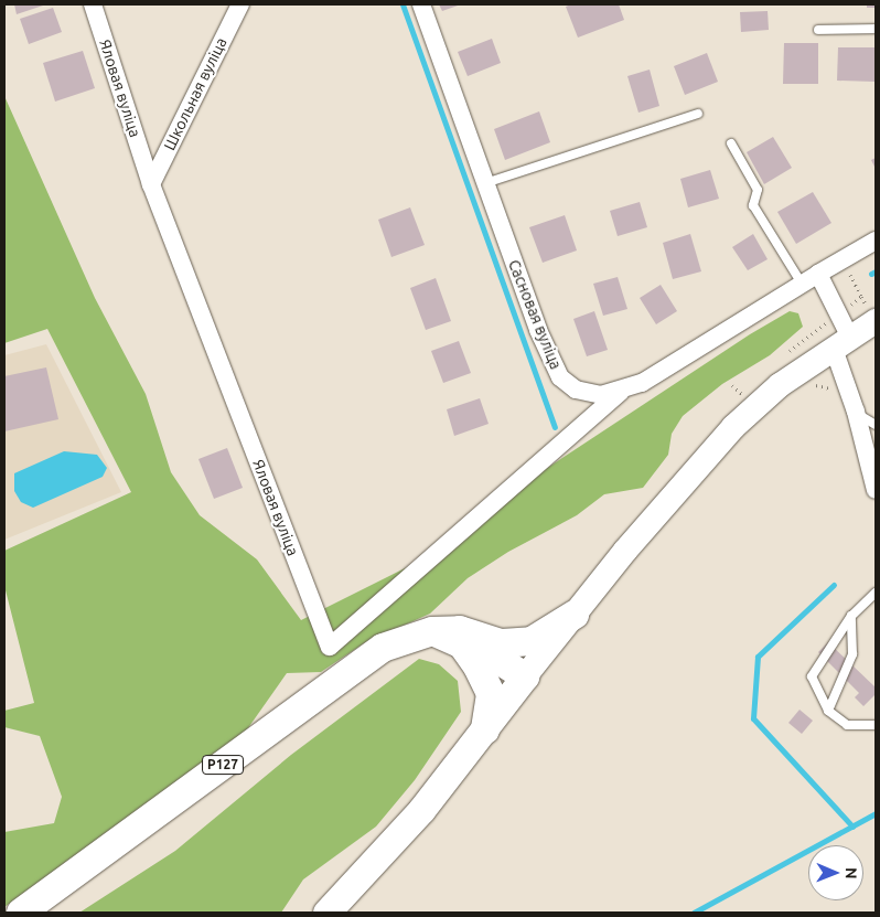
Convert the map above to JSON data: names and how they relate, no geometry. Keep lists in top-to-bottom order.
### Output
{
  "streets": {
    "highway": ["Р127"],
    "street": ["Яловая вуліца", "Школьная вуліца", "Сасновая вуліца"]
  },
  "crossings": [
    ["Яловая вуліца", "Школьная вуліца"],
    ["Яловая вуліца", "Сасновая вуліца"]
  ],
  "north": "right"
}
